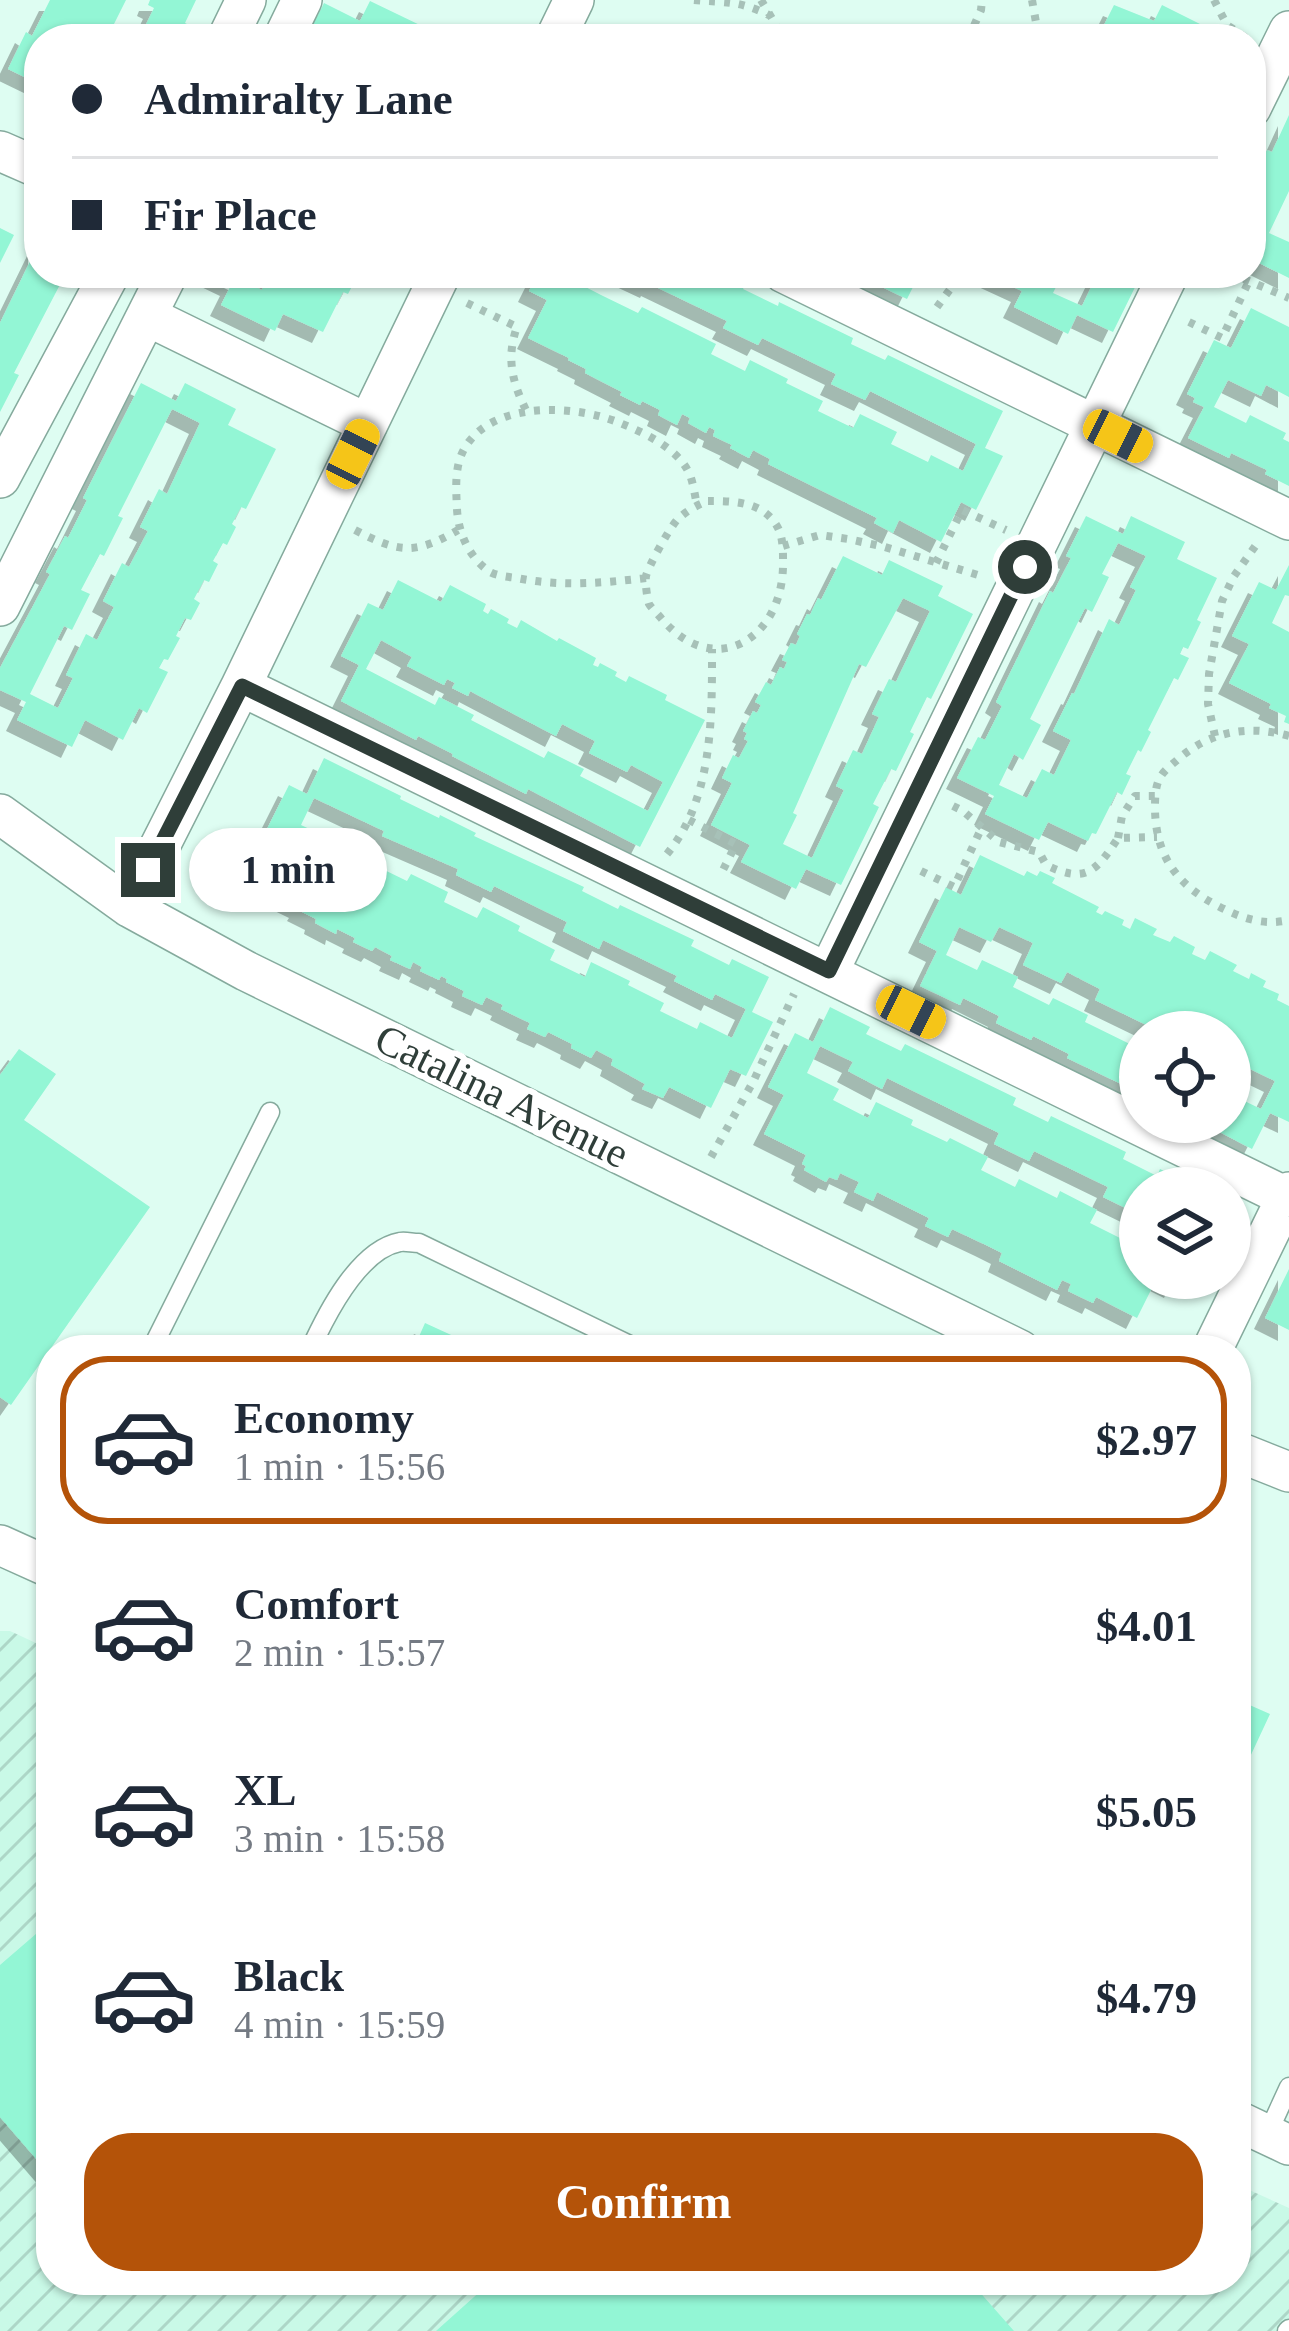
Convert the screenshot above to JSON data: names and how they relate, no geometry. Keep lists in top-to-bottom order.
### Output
{
  "streets": {
    "street": ["Catalina Avenue"]
  },
  "page": {
    "banner": ["Admiralty Lane", "Fir Place"],
    "bubble": "1 min",
    "list": [
      {
        "name": "Economy",
        "note": "1 min · 15:56",
        "value": "$2.97"
      },
      {
        "name": "Comfort",
        "note": "2 min · 15:57",
        "value": "$4.01"
      },
      {
        "name": "XL",
        "note": "3 min · 15:58",
        "value": "$5.05"
      },
      {
        "name": "Black",
        "note": "4 min · 15:59",
        "value": "$4.79"
      }
    ],
    "buttons": "Confirm"
  }
}
